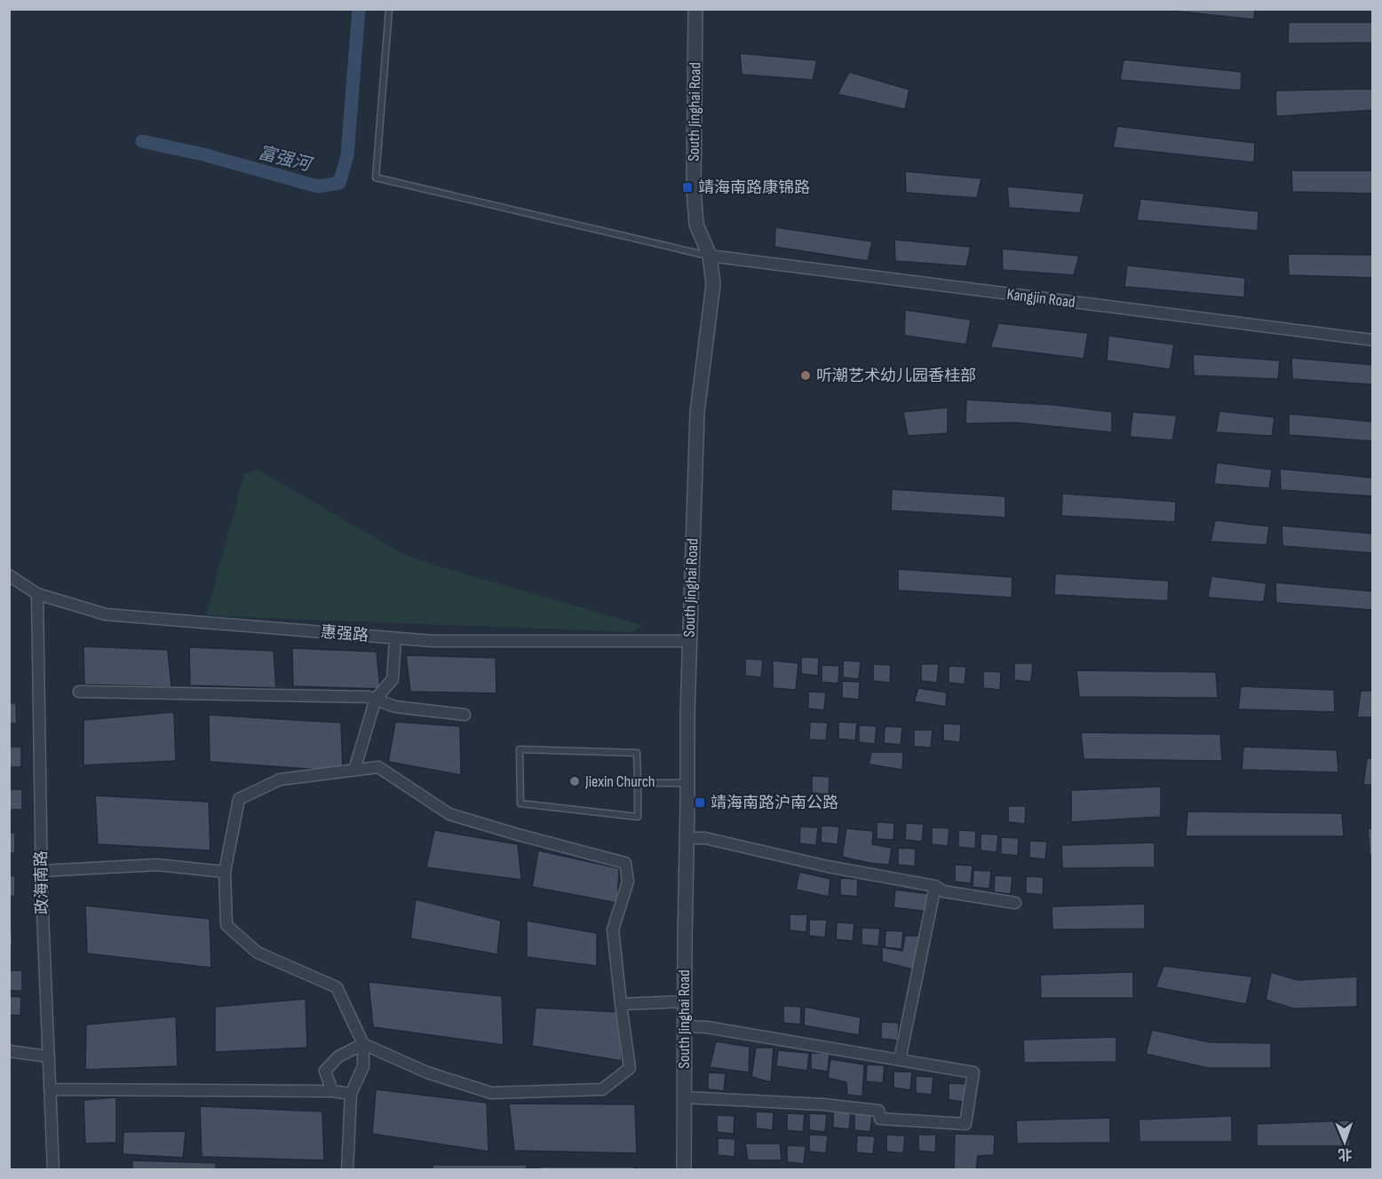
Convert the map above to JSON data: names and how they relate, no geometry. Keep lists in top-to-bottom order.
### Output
{
  "streets": {
    "street": [
      "South Jinghai Road",
      "Kangjin Road",
      "惠强路",
      "政海南路"
    ]
  },
  "crossings": [
    ["South Jinghai Road", "Kangjin Road"],
    ["South Jinghai Road", "惠强路"],
    ["惠强路", "政海南路"]
  ],
  "water": ["富强河"],
  "places": {
    "transit": ["靖海南路康锦路", "靖海南路沪南公路"],
    "other": ["听潮艺术幼儿园香桂部", "Jiexin Church"]
  },
  "north": "bottom"
}
